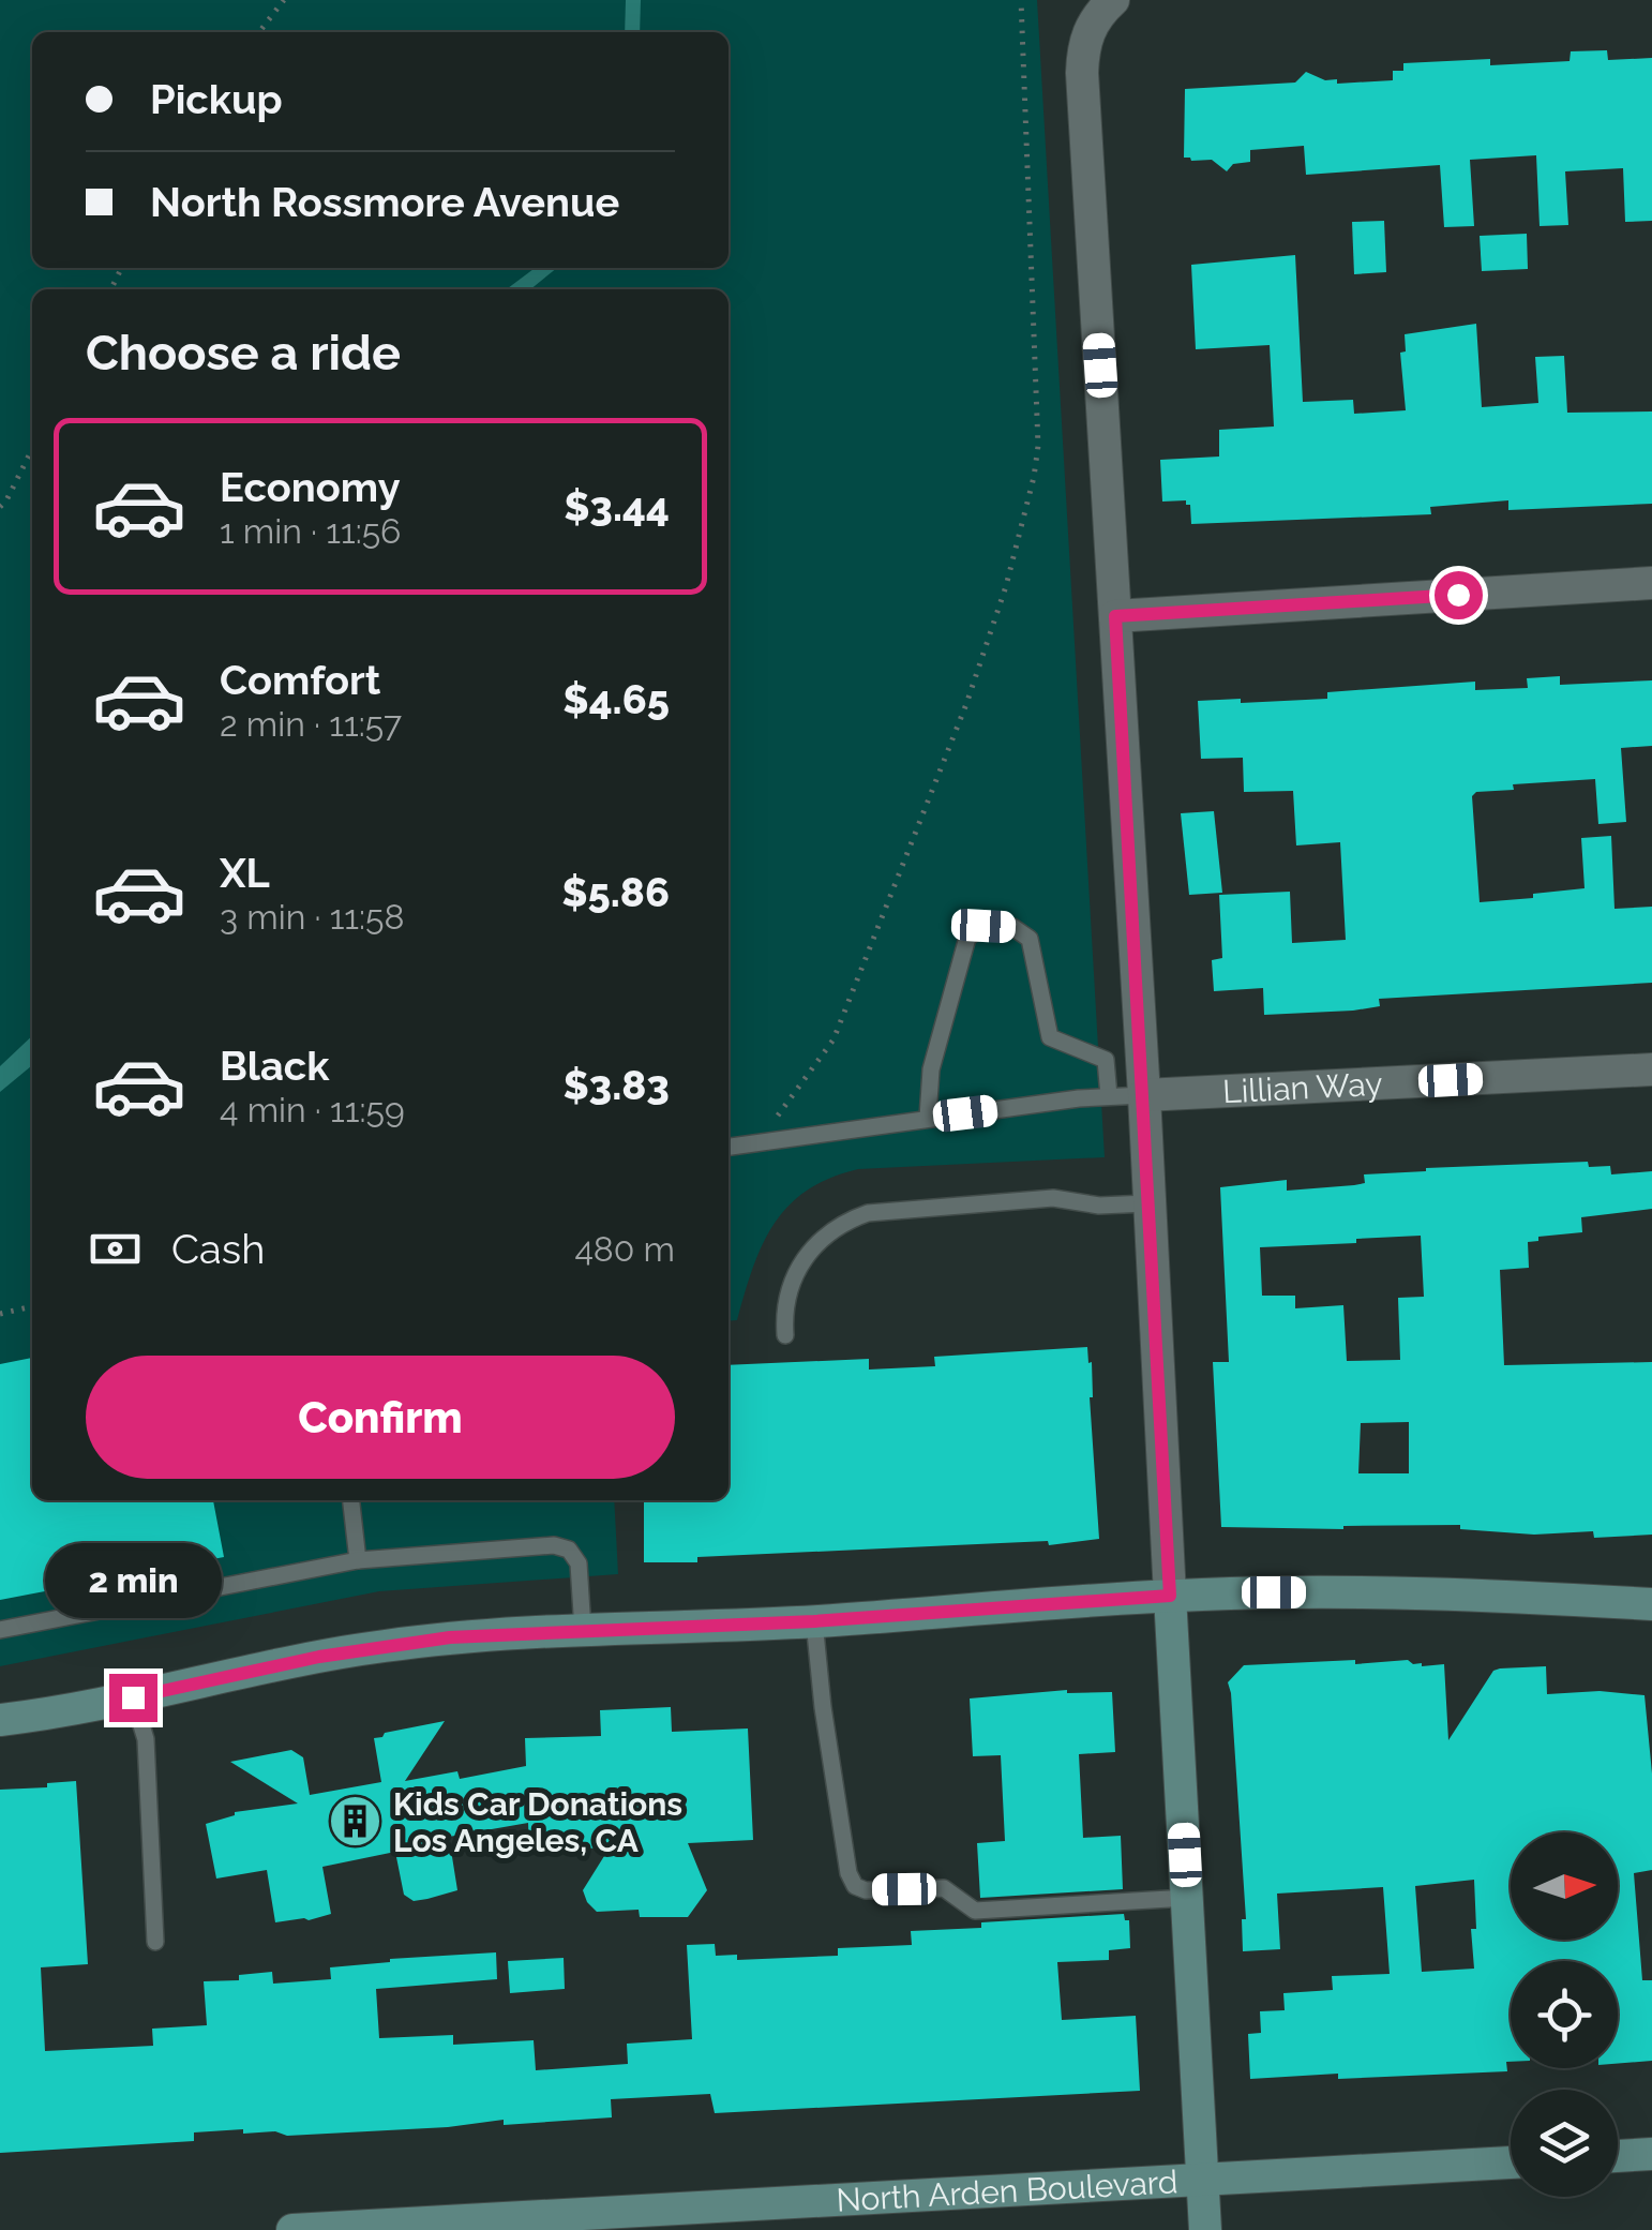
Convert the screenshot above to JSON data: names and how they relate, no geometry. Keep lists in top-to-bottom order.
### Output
{
  "streets": {
    "street": ["Lillian Way", "North Arden Boulevard"]
  },
  "places": {
    "building": ["Kids Car Donations Los Angeles, CA"]
  },
  "north": "right",
  "page": {
    "banner": ["Pickup", "North Rossmore Avenue"],
    "heading": "Choose a ride",
    "list": [
      {
        "name": "Economy",
        "note": "1 min · 11:56",
        "value": "$3.44"
      },
      {
        "name": "Comfort",
        "note": "2 min · 11:57",
        "value": "$4.65"
      },
      {
        "name": "XL",
        "note": "3 min · 11:58",
        "value": "$5.86"
      },
      {
        "name": "Black",
        "note": "4 min · 11:59",
        "value": "$3.83"
      }
    ],
    "pay": ["Cash", "480 m"],
    "buttons": "Confirm",
    "bubble": "2 min"
  }
}
